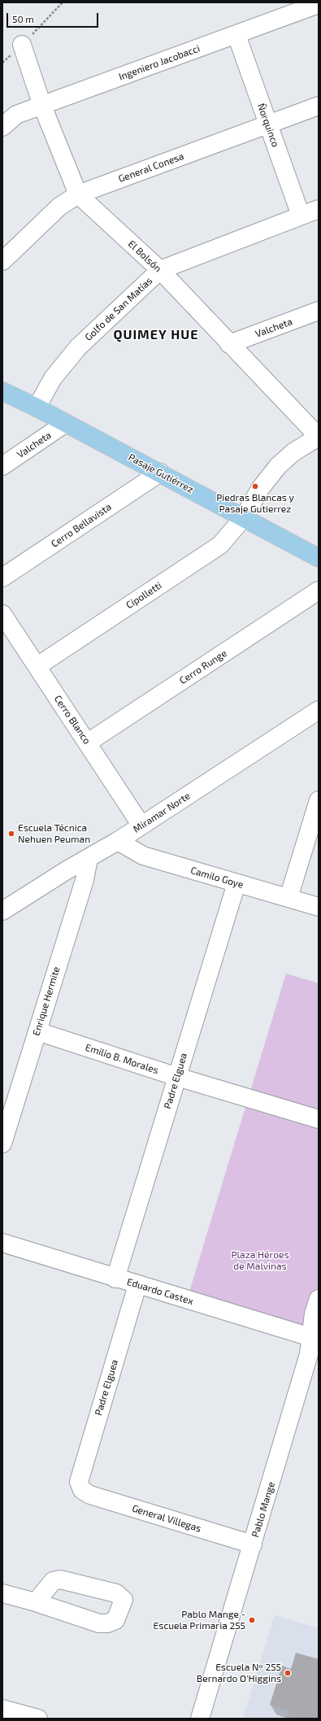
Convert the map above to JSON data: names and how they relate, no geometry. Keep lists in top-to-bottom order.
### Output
{
  "streets": {
    "main road": ["Pasaje Gutiérrez"],
    "street": [
      "Ingeniero Jacobacci",
      "Ñorquinco",
      "General Conesa",
      "El Bolsón",
      "Golfo de San Matías",
      "Valcheta",
      "Cerro Bellavista",
      "Cipolletti",
      "Cerro Runge",
      "Cerro Blanco",
      "Miramar Norte",
      "Camilo Goye",
      "Enrique Hermite",
      "Emilio B. Morales",
      "Padre Elguea",
      "Eduardo Castex",
      "Pablo Mange",
      "General Villegas"
    ]
  },
  "crossings": [
    ["Ingeniero Jacobacci", "Ñorquinco"],
    ["Ingeniero Jacobacci", "El Bolsón"],
    ["Ñorquinco", "General Conesa"],
    ["Ñorquinco", "Golfo de San Matías"],
    ["General Conesa", "El Bolsón"],
    ["El Bolsón", "Golfo de San Matías"],
    ["El Bolsón", "Valcheta"],
    ["El Bolsón", "Cipolletti"],
    ["Golfo de San Matías", "Pasaje Gutiérrez"],
    ["Valcheta", "Pasaje Gutiérrez"],
    ["Pasaje Gutiérrez", "Cerro Bellavista"],
    ["Pasaje Gutiérrez", "Cipolletti"],
    ["Cipolletti", "Cerro Blanco"],
    ["Cerro Runge", "Cerro Blanco"],
    ["Cerro Blanco", "Miramar Norte"],
    ["Miramar Norte", "Camilo Goye"],
    ["Miramar Norte", "Enrique Hermite"],
    ["Camilo Goye", "Padre Elguea"],
    ["Enrique Hermite", "Emilio B. Morales"],
    ["Emilio B. Morales", "Padre Elguea"],
    ["Padre Elguea", "Eduardo Castex"],
    ["Padre Elguea", "General Villegas"],
    ["Eduardo Castex", "Pablo Mange"],
    ["Pablo Mange", "General Villegas"]
  ],
  "districts": ["QUIMEY HUE"],
  "parks": ["Plaza Héroes de Malvinas"],
  "places": [
    "Piedras Blancas y Pasaje Gutierrez",
    "Escuela Técnica Nehuen Peuman",
    "Pablo Mange - Escuela Primaria 255",
    "Escuela Nº 255 Bernardo O'Higgins"
  ],
  "scale_bar": "50 m"
}
